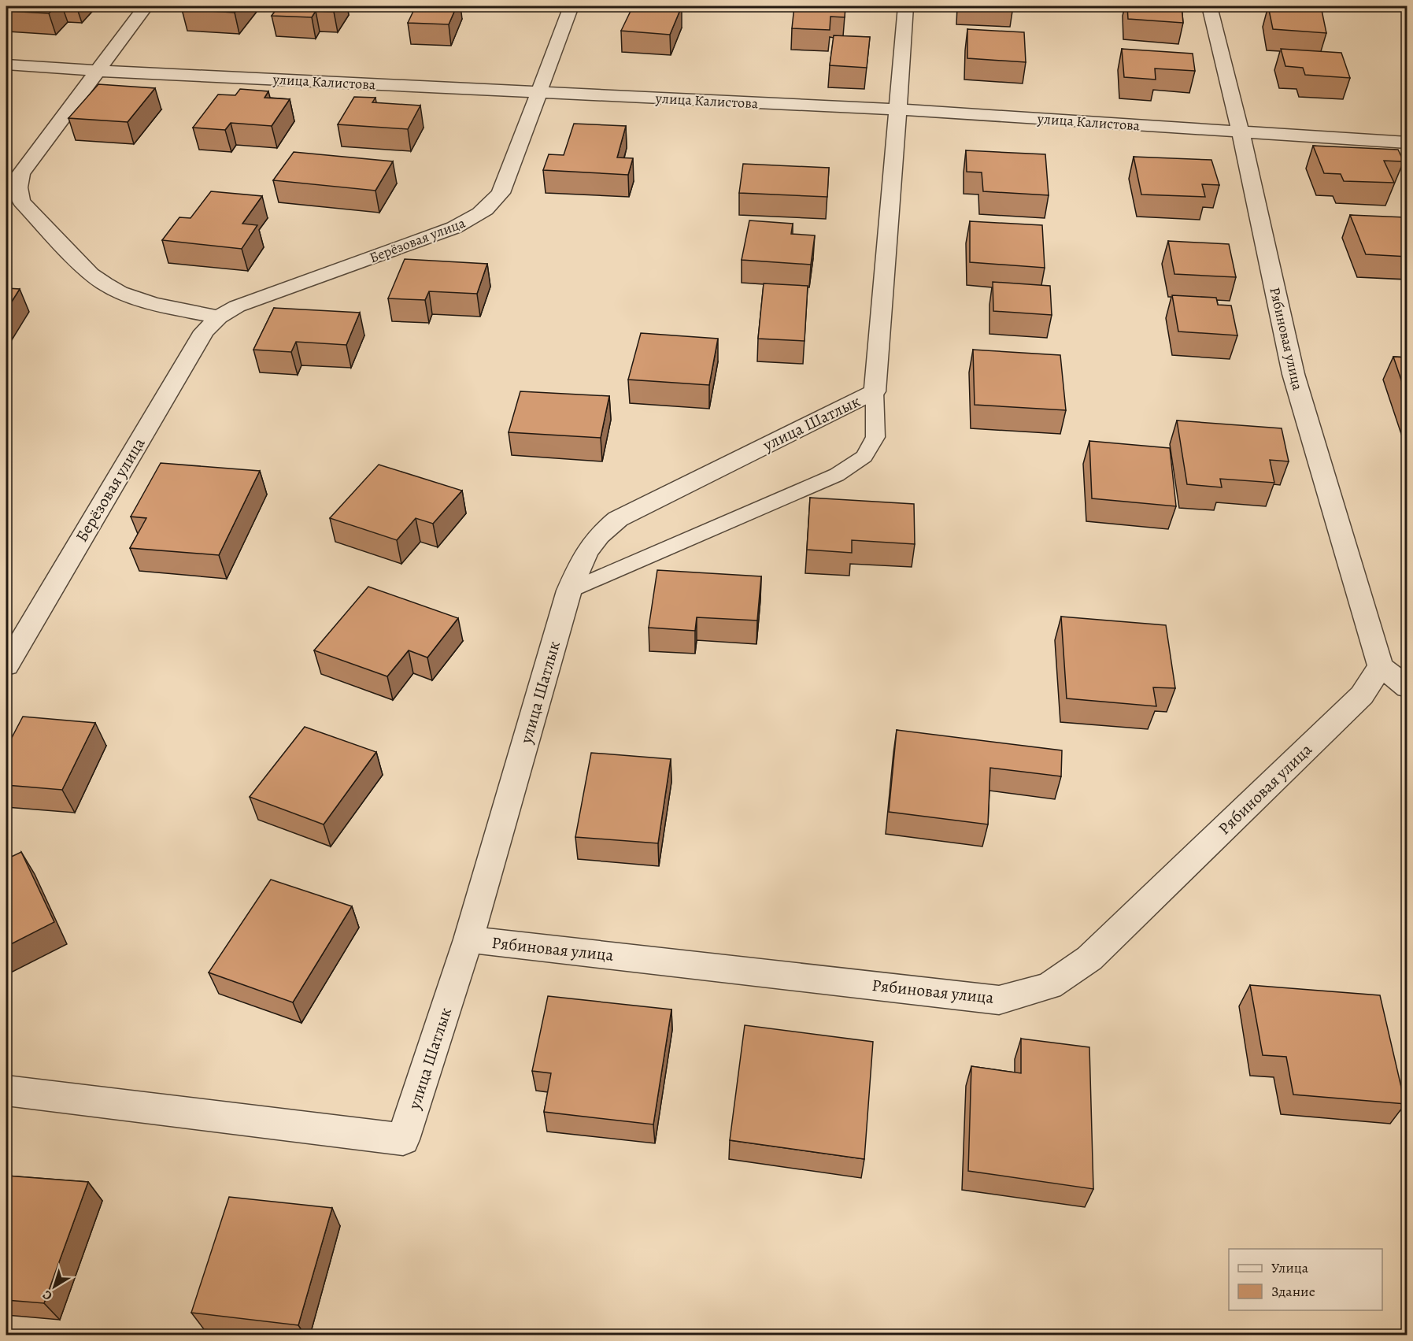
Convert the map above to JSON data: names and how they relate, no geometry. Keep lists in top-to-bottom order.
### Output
{
  "streets": {
    "street": [
      "улица Калистова",
      "Берёзовая улица",
      "Рябиновая улица",
      "улица Шатлык"
    ]
  },
  "crossings": [
    ["улица Калистова", "Берёзовая улица"],
    ["улица Калистова", "Рябиновая улица"],
    ["улица Калистова", "улица Шатлык"],
    ["Рябиновая улица", "улица Шатлык"]
  ],
  "legend": ["Улица", "Здание"],
  "north": "bottom left"
}
